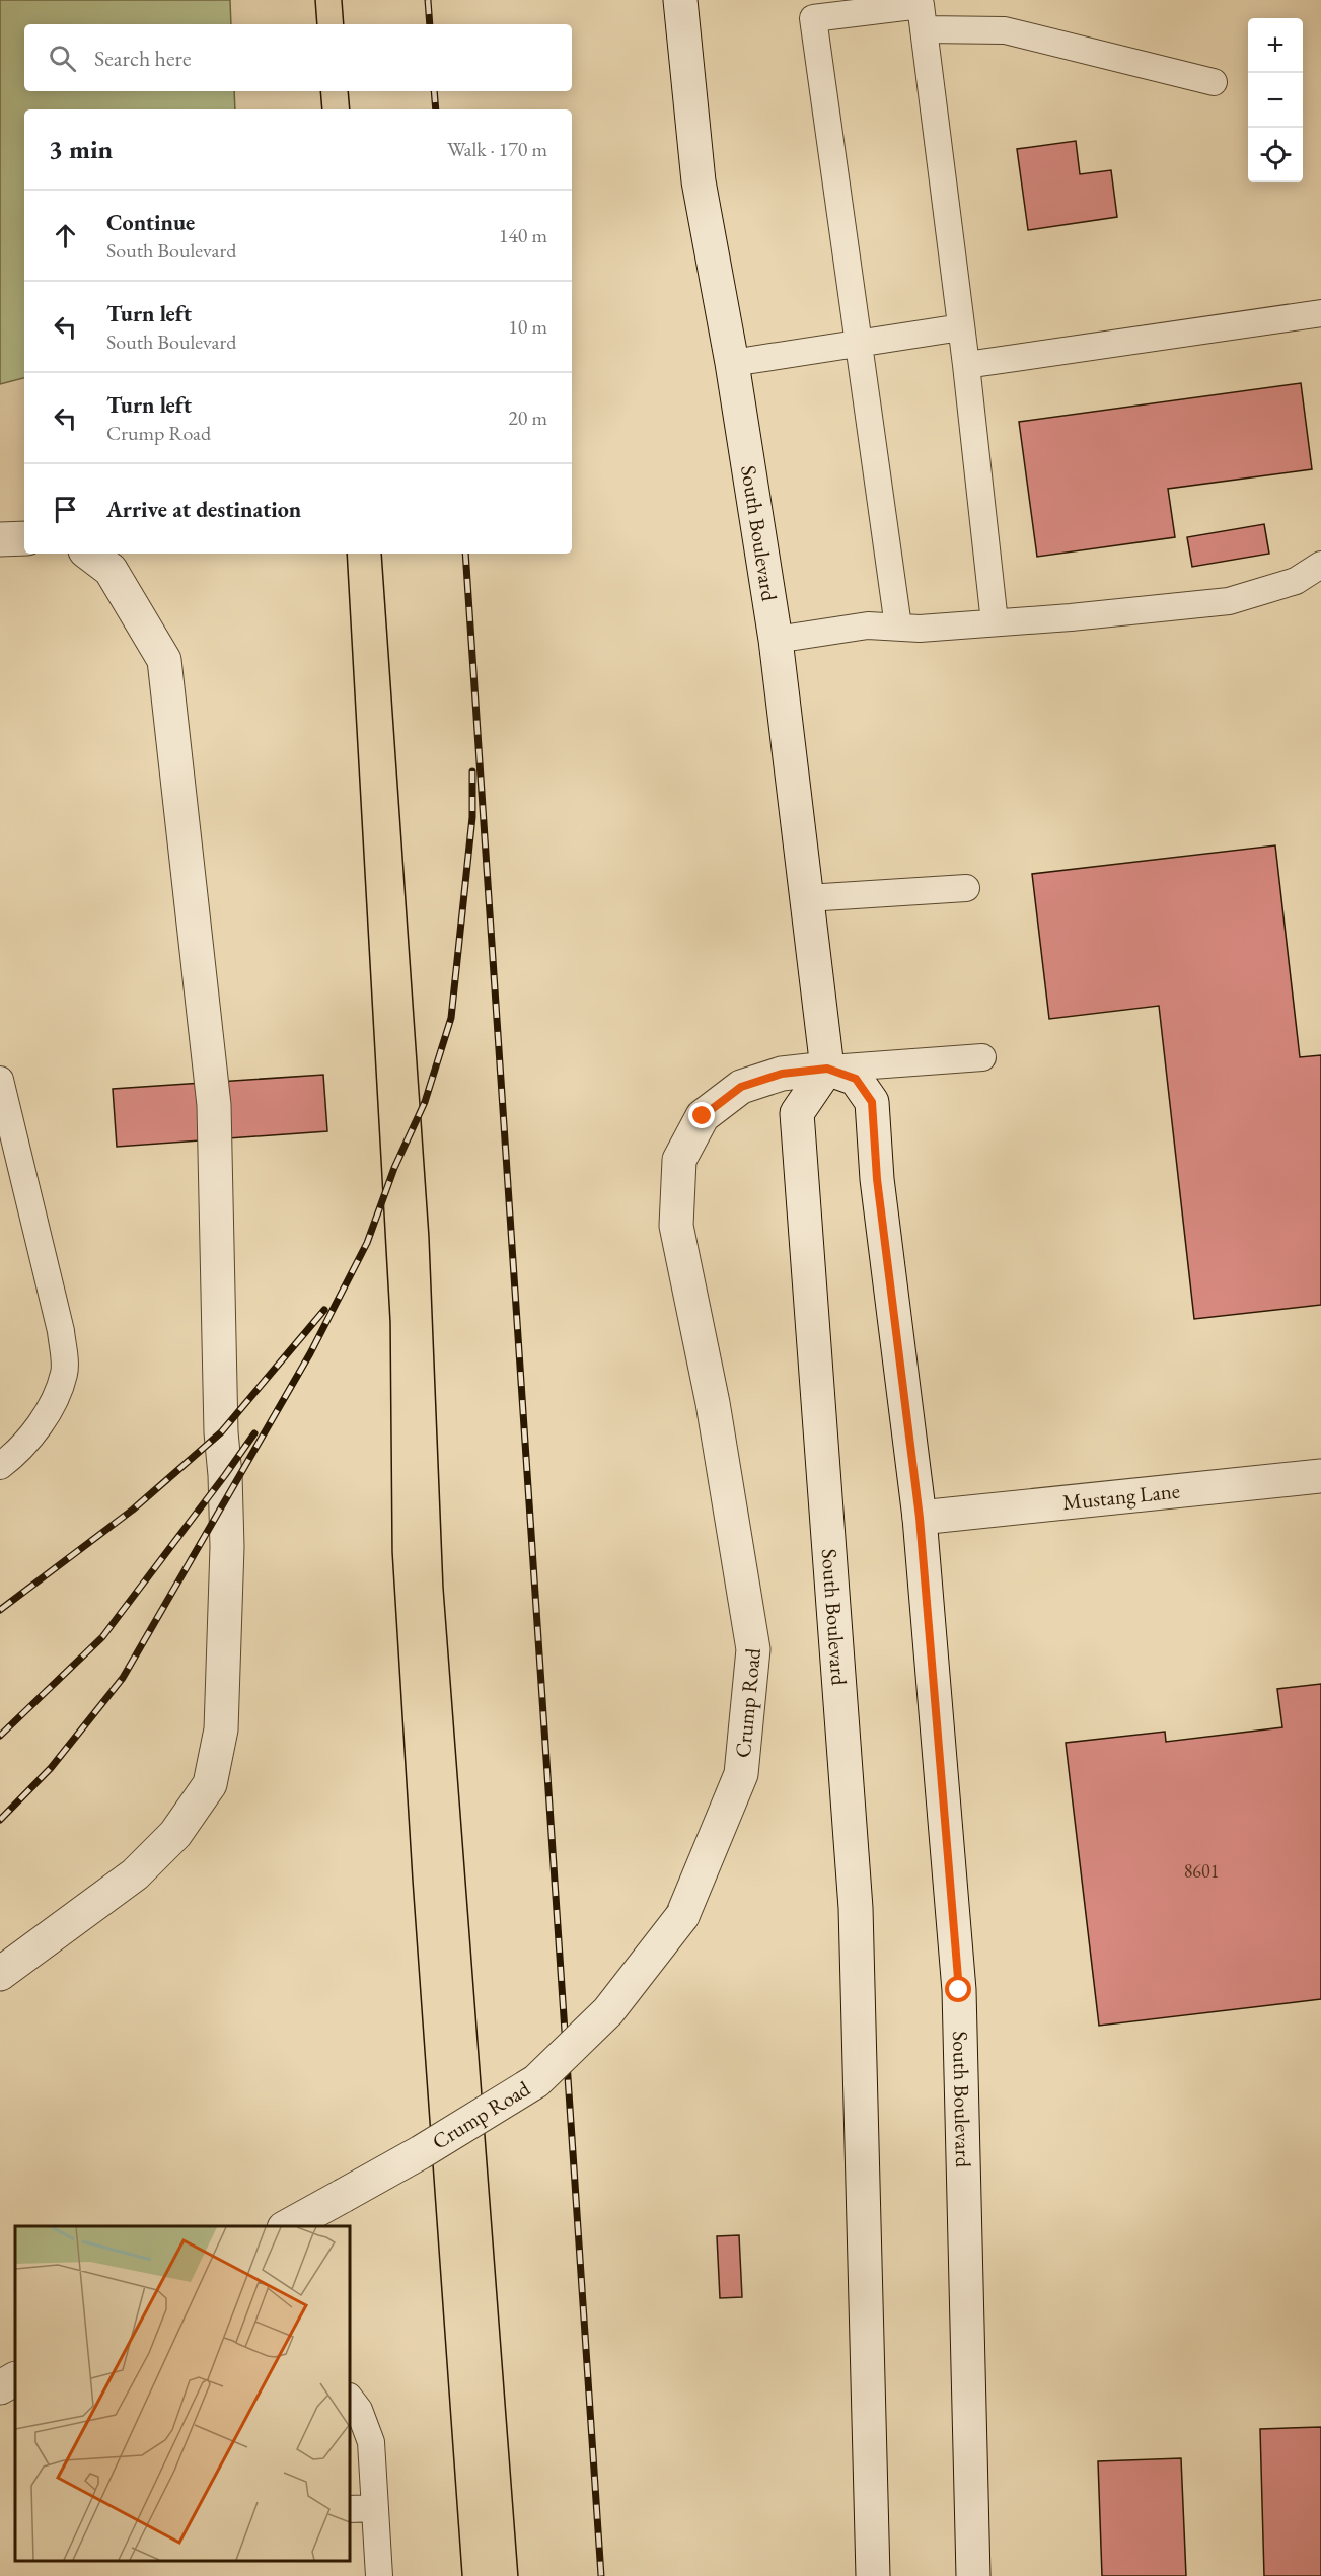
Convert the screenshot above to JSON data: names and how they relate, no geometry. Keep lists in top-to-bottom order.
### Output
{
  "streets": {
    "main road": ["South Boulevard", "Mustang Lane", "Crump Road"]
  },
  "crossings": [
    ["South Boulevard", "Mustang Lane"],
    ["South Boulevard", "Crump Road"]
  ],
  "house_numbers": ["8601"],
  "page": {
    "map_buttons": ["+", "−"],
    "search": "Search here",
    "heading": ["3 min", "Walk · 170 m"],
    "list": [
      ["Continue", "South Boulevard", "140 m"],
      ["Turn left", "South Boulevard", "10 m"],
      ["Turn left", "Crump Road", "20 m"],
      "Arrive at destination"
    ]
  }
}
